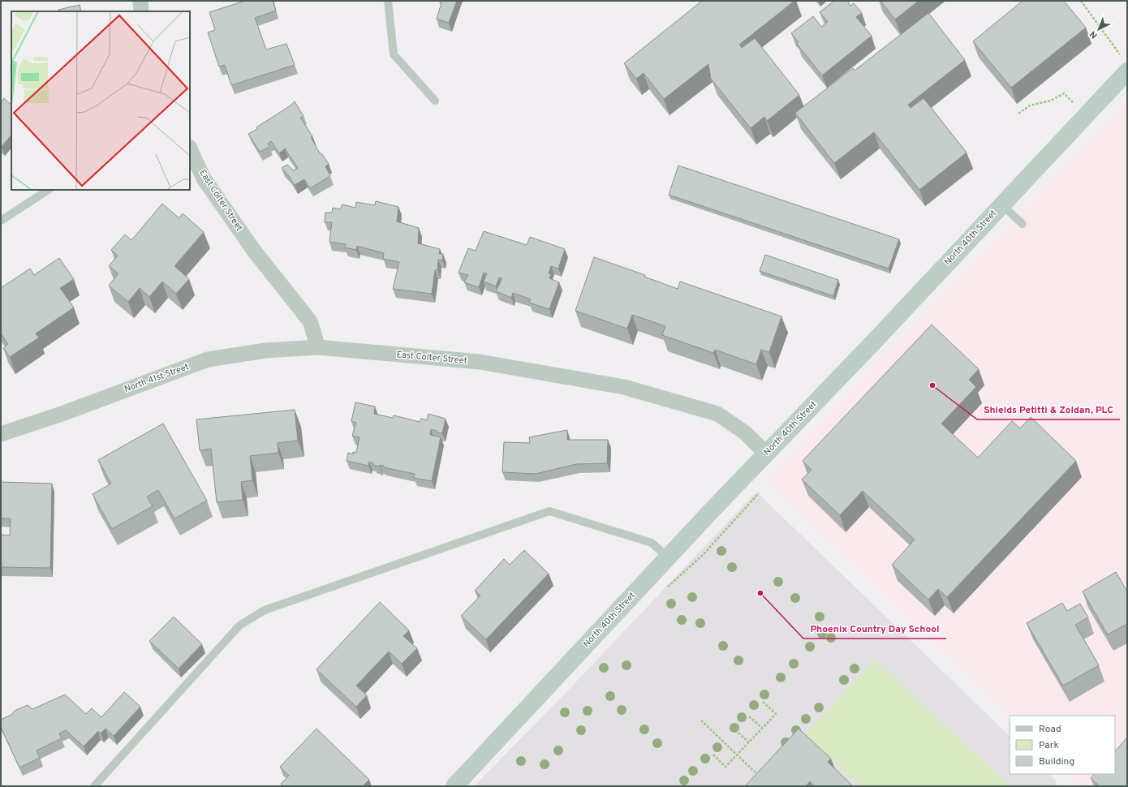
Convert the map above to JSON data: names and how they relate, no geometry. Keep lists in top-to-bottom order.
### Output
{
  "streets": {
    "main road": ["North 40th Street"],
    "street": ["East Colter Street", "North 41st Street"]
  },
  "crossings": [
    ["East Colter Street", "North 40th Street"],
    ["East Colter Street", "North 41st Street"]
  ],
  "places": ["Shields Petitti & Zoldan, PLC", "Phoenix Country Day School"],
  "legend": ["Road", "Park", "Building"],
  "north": "bottom left"
}
